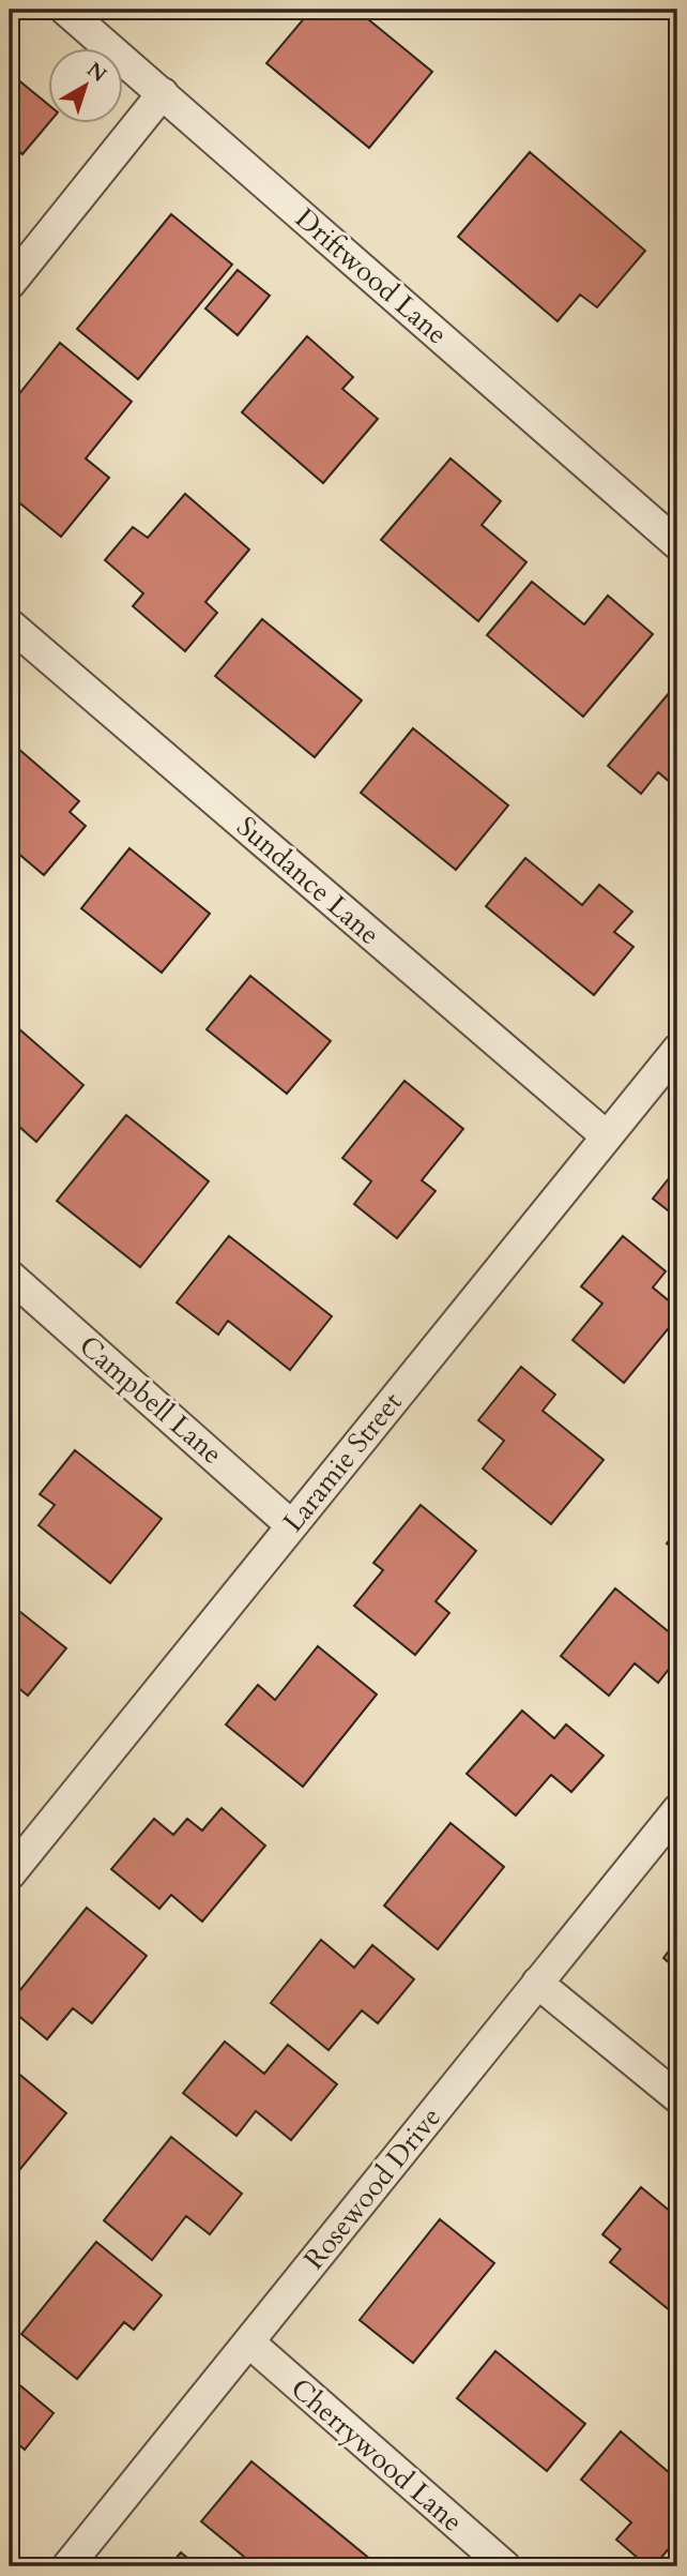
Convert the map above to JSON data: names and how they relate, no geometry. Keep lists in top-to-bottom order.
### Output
{
  "streets": {
    "street": [
      "Driftwood Lane",
      "Sundance Lane",
      "Campbell Lane",
      "Laramie Street",
      "Rosewood Drive",
      "Cherrywood Lane"
    ]
  },
  "crossings": [
    ["Sundance Lane", "Laramie Street"],
    ["Campbell Lane", "Laramie Street"],
    ["Rosewood Drive", "Cherrywood Lane"]
  ],
  "north": "top right"
}
